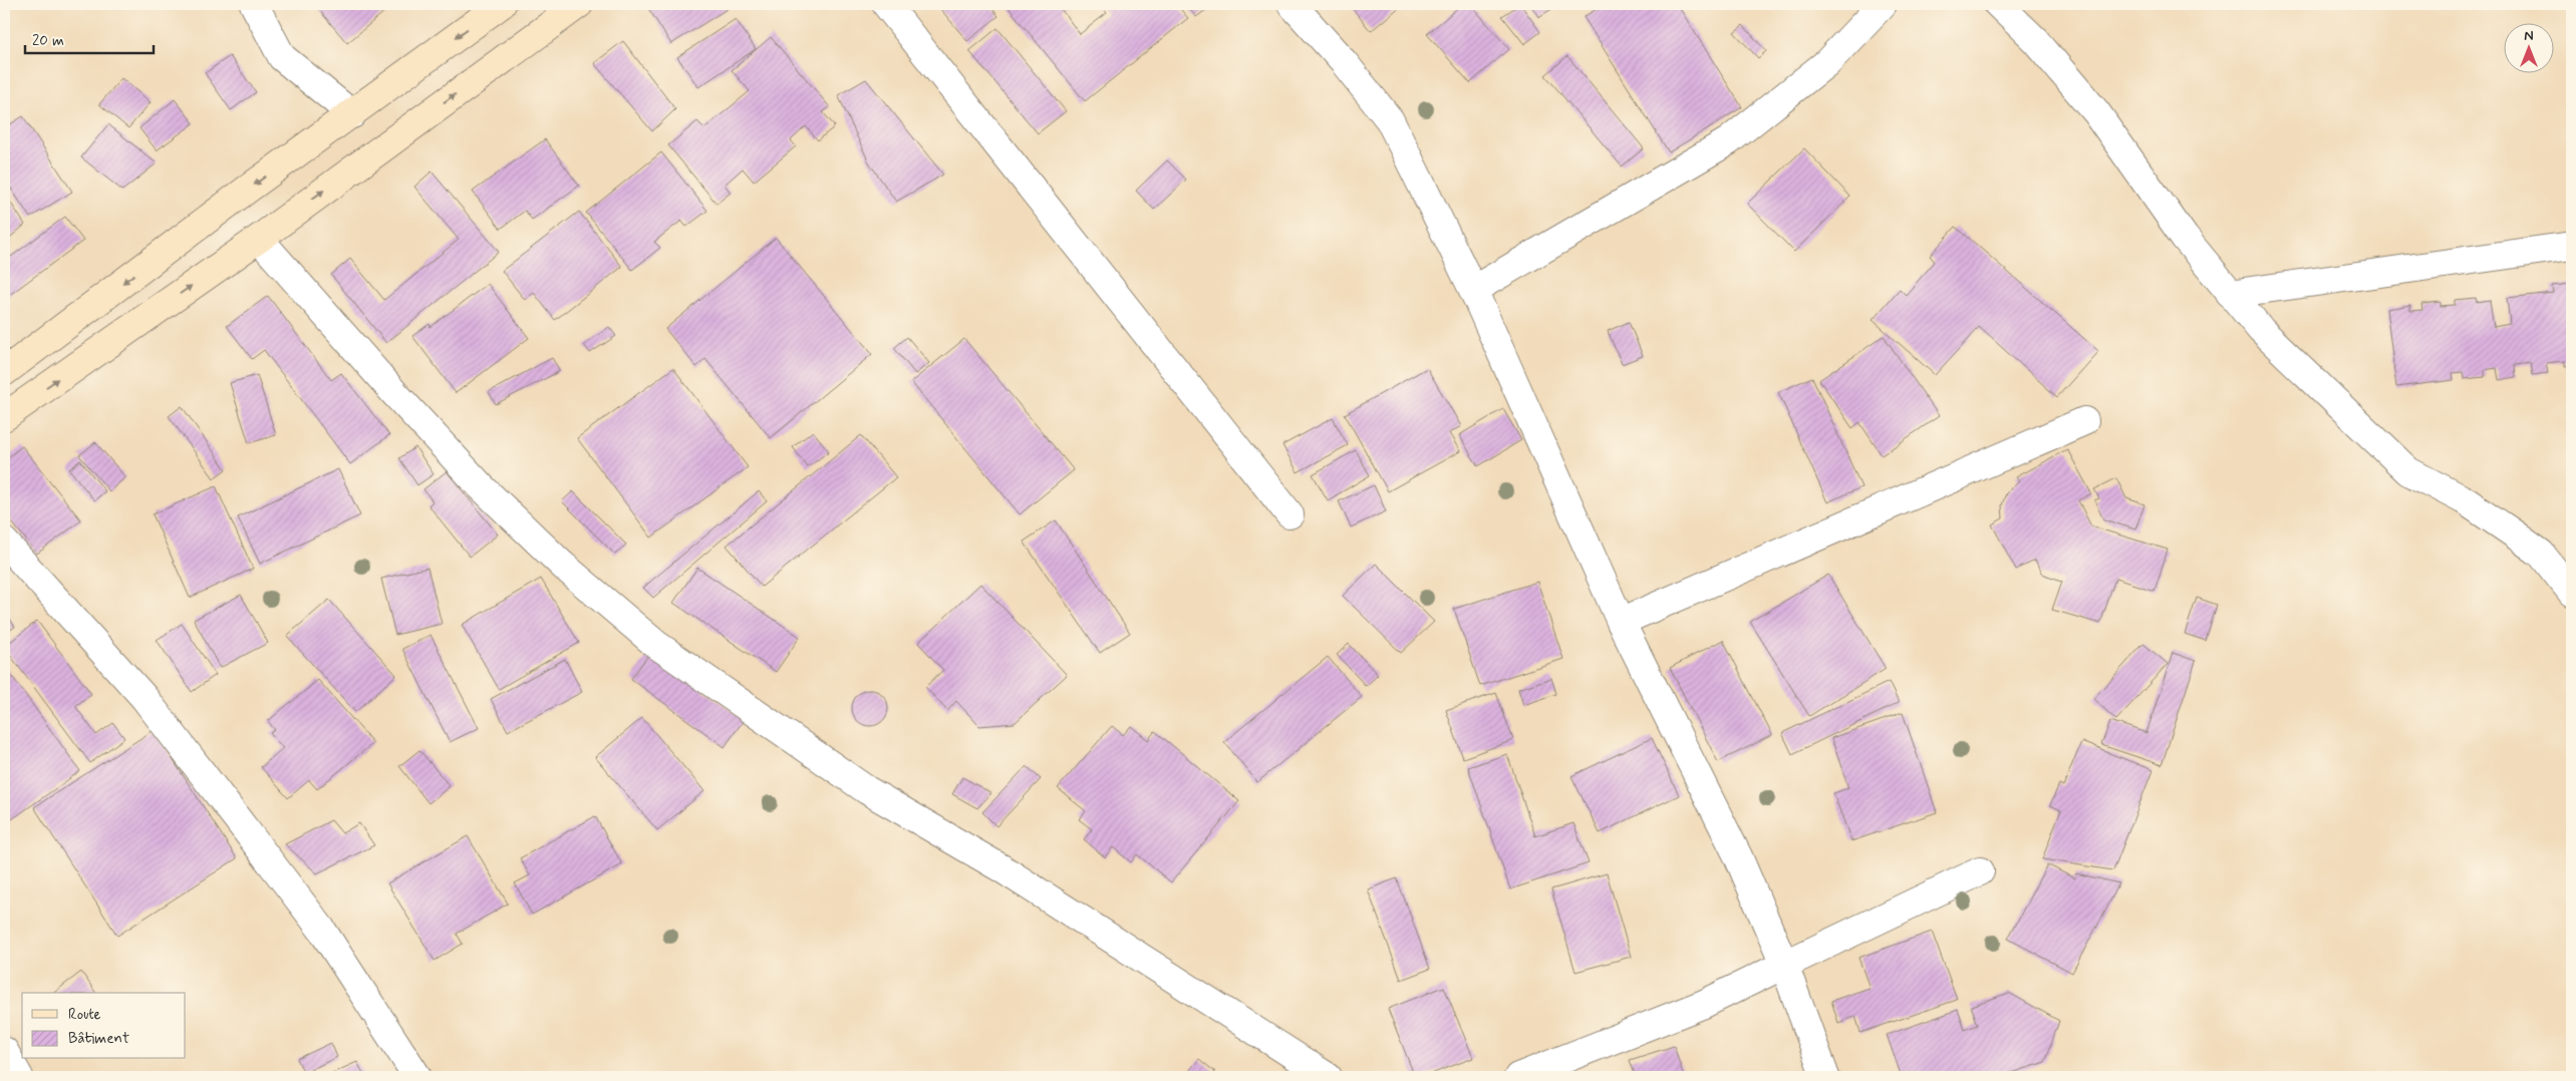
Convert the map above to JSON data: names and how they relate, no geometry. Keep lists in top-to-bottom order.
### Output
{
  "legend": ["Route", "Bâtiment"],
  "scale_bar": "20 m",
  "north": "top"
}
